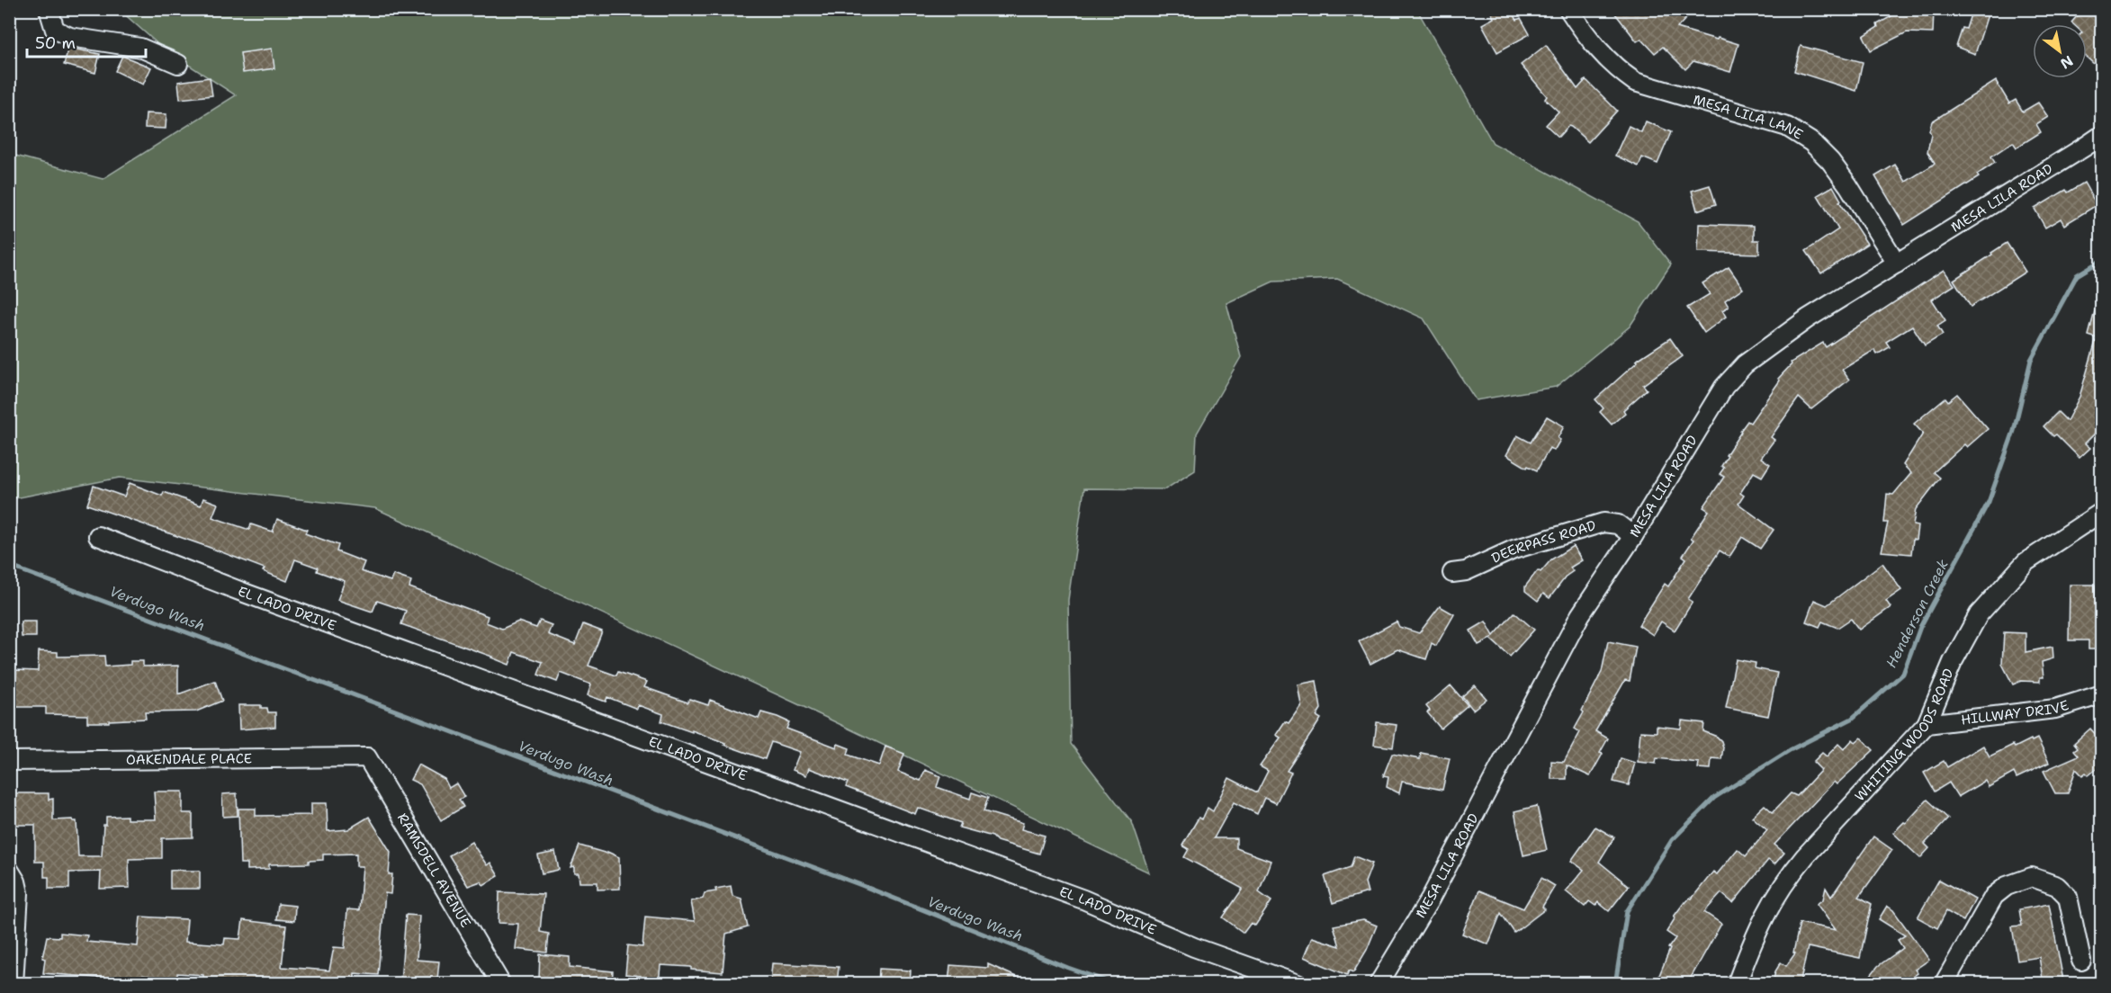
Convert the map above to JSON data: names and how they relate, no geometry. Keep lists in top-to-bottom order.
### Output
{
  "streets": {
    "street": [
      "MESA LILA LANE",
      "MESA LILA ROAD",
      "DEERPASS ROAD",
      "EL LADO DRIVE",
      "HILLWAY DRIVE",
      "WHITING WOODS ROAD",
      "OAKENDALE PLACE",
      "RAMSDELL AVENUE"
    ]
  },
  "crossings": [
    ["MESA LILA LANE", "MESA LILA ROAD"],
    ["MESA LILA ROAD", "DEERPASS ROAD"],
    ["HILLWAY DRIVE", "WHITING WOODS ROAD"],
    ["OAKENDALE PLACE", "RAMSDELL AVENUE"]
  ],
  "water": ["Verdugo Wash", "Henderson Creek"],
  "scale_bar": "50 m",
  "north": "bottom right"
}
